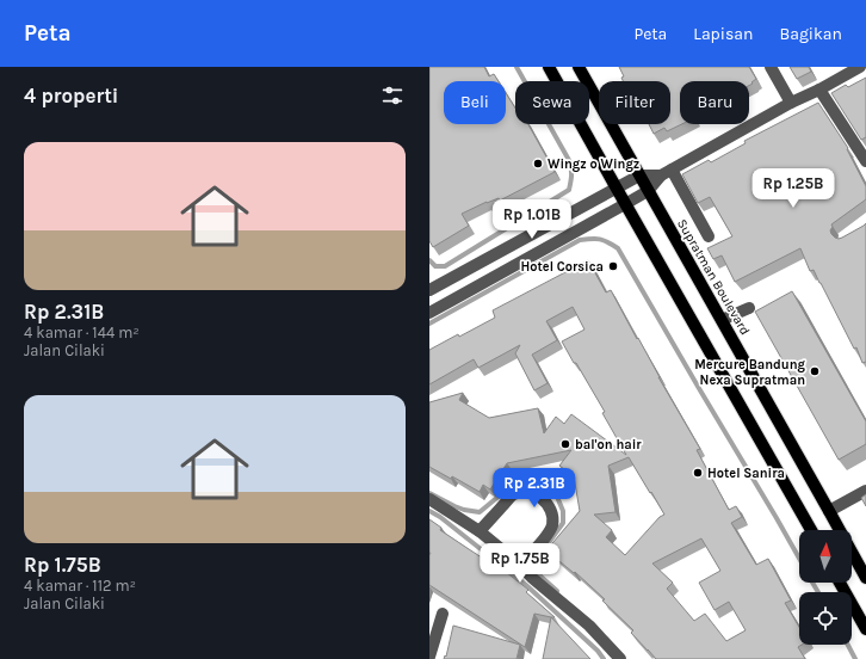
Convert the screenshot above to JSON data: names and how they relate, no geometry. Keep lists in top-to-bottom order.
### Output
{
  "streets": {
    "main road": ["Supratman Boulevard"]
  },
  "places": [
    "Wingz o Wingz",
    "Hotel Corsica",
    "Mercure Bandung Nexa Supratman",
    "bal'on hair",
    "Hotel Sanira"
  ],
  "north": "top",
  "page": {
    "header": "Peta",
    "nav": ["Peta", "Lapisan", "Bagikan"],
    "heading": "4 properti",
    "chip": [
      "Beli",
      "Sewa",
      "Filter",
      "Baru"
    ],
    "list": [
      {
        "name": "Rp 2.31B",
        "note": "4 kamar · 144 m² · Jalan Cilaki"
      },
      {
        "name": "Rp 1.75B",
        "note": "4 kamar · 112 m² · Jalan Cilaki"
      }
    ],
    "price": [
      "Rp 1.25B",
      "Rp 1.01B",
      "Rp 2.31B",
      "Rp 1.75B"
    ]
  }
}
